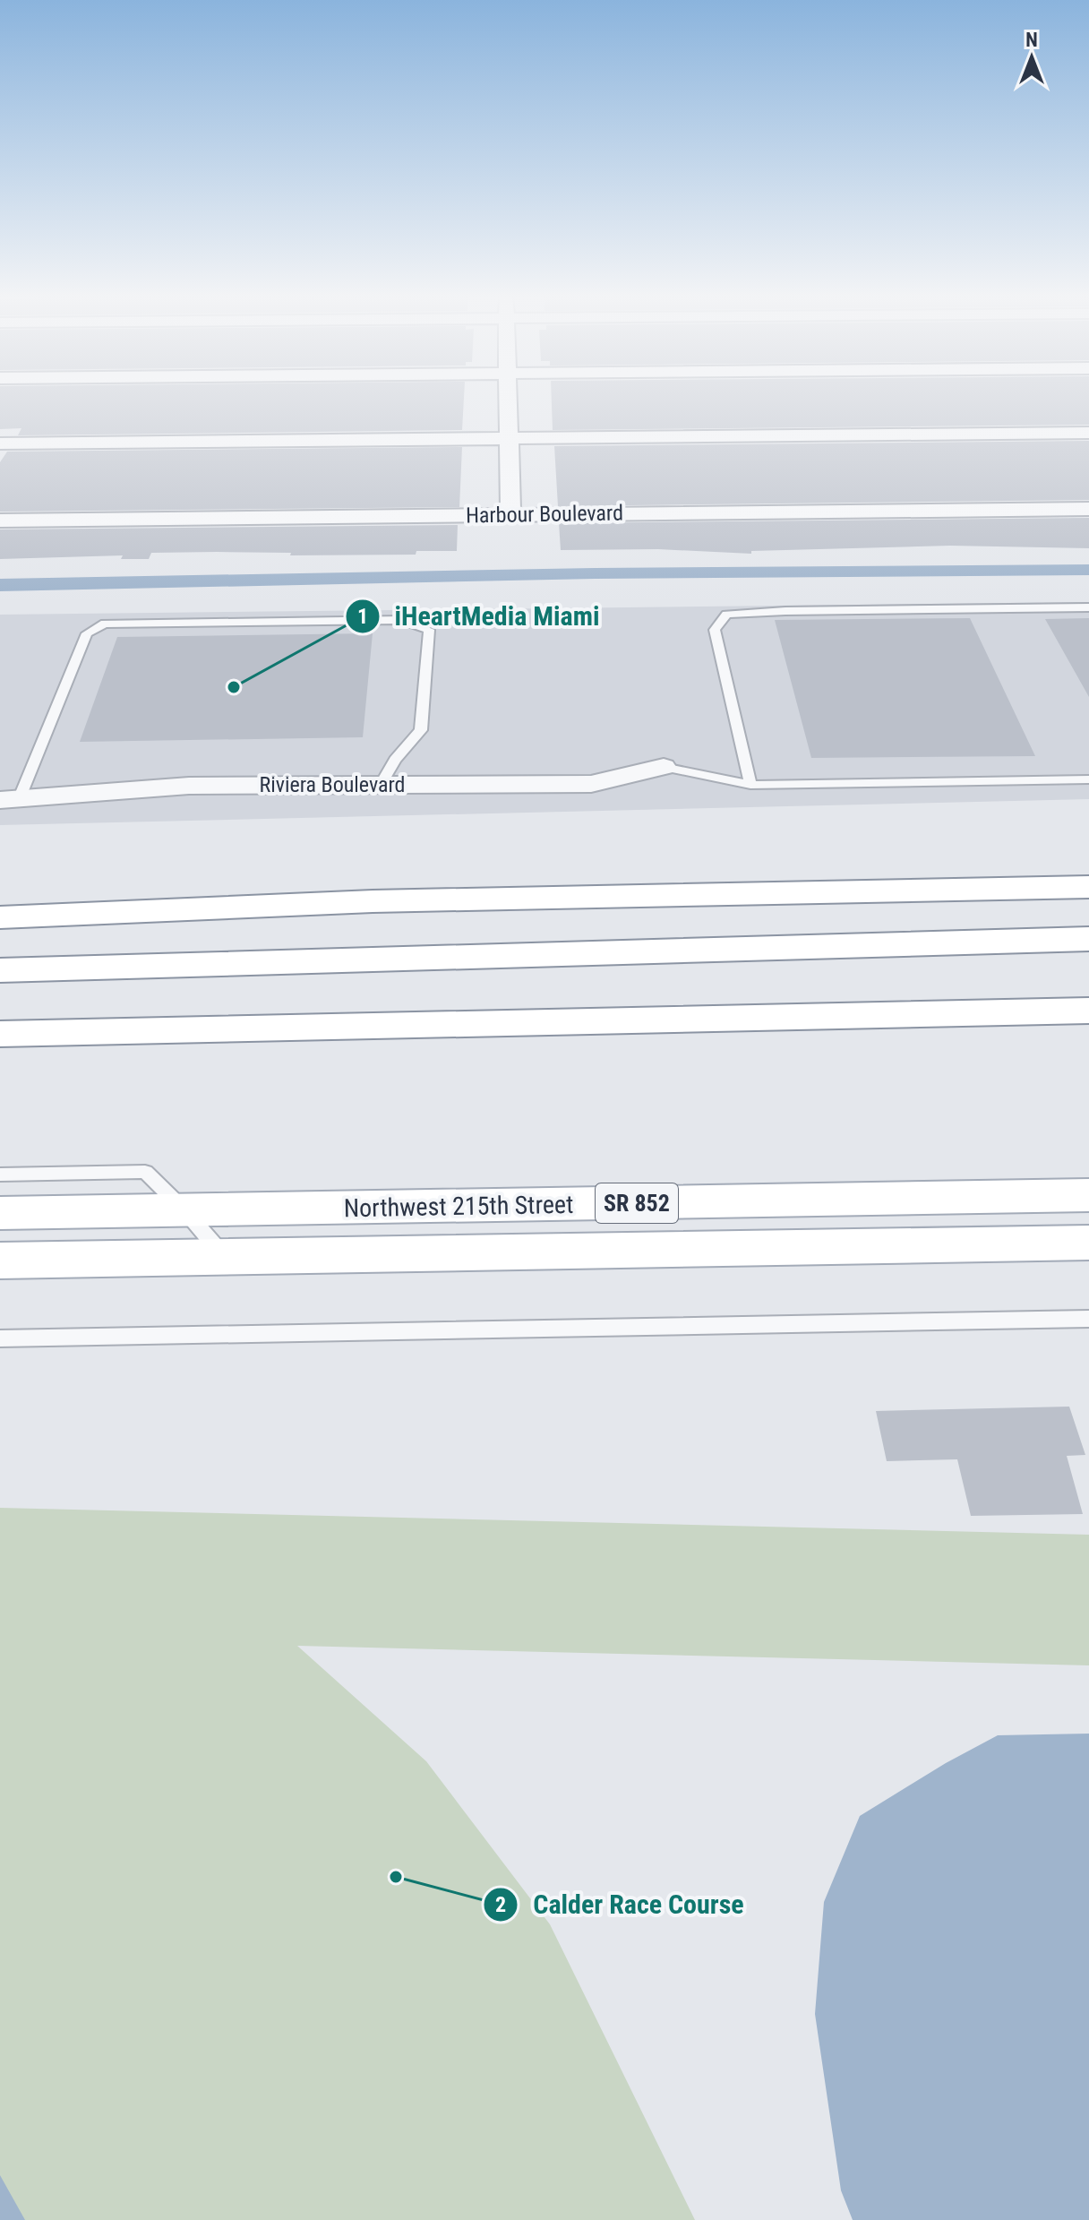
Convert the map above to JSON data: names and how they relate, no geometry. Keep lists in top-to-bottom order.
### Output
{
  "streets": {
    "main road": ["SR 852", "Northwest 215th Street"],
    "street": ["Harbour Boulevard", "Riviera Boulevard"]
  },
  "places": ["iHeartMedia Miami", "Calder Race Course"],
  "north": "top"
}
